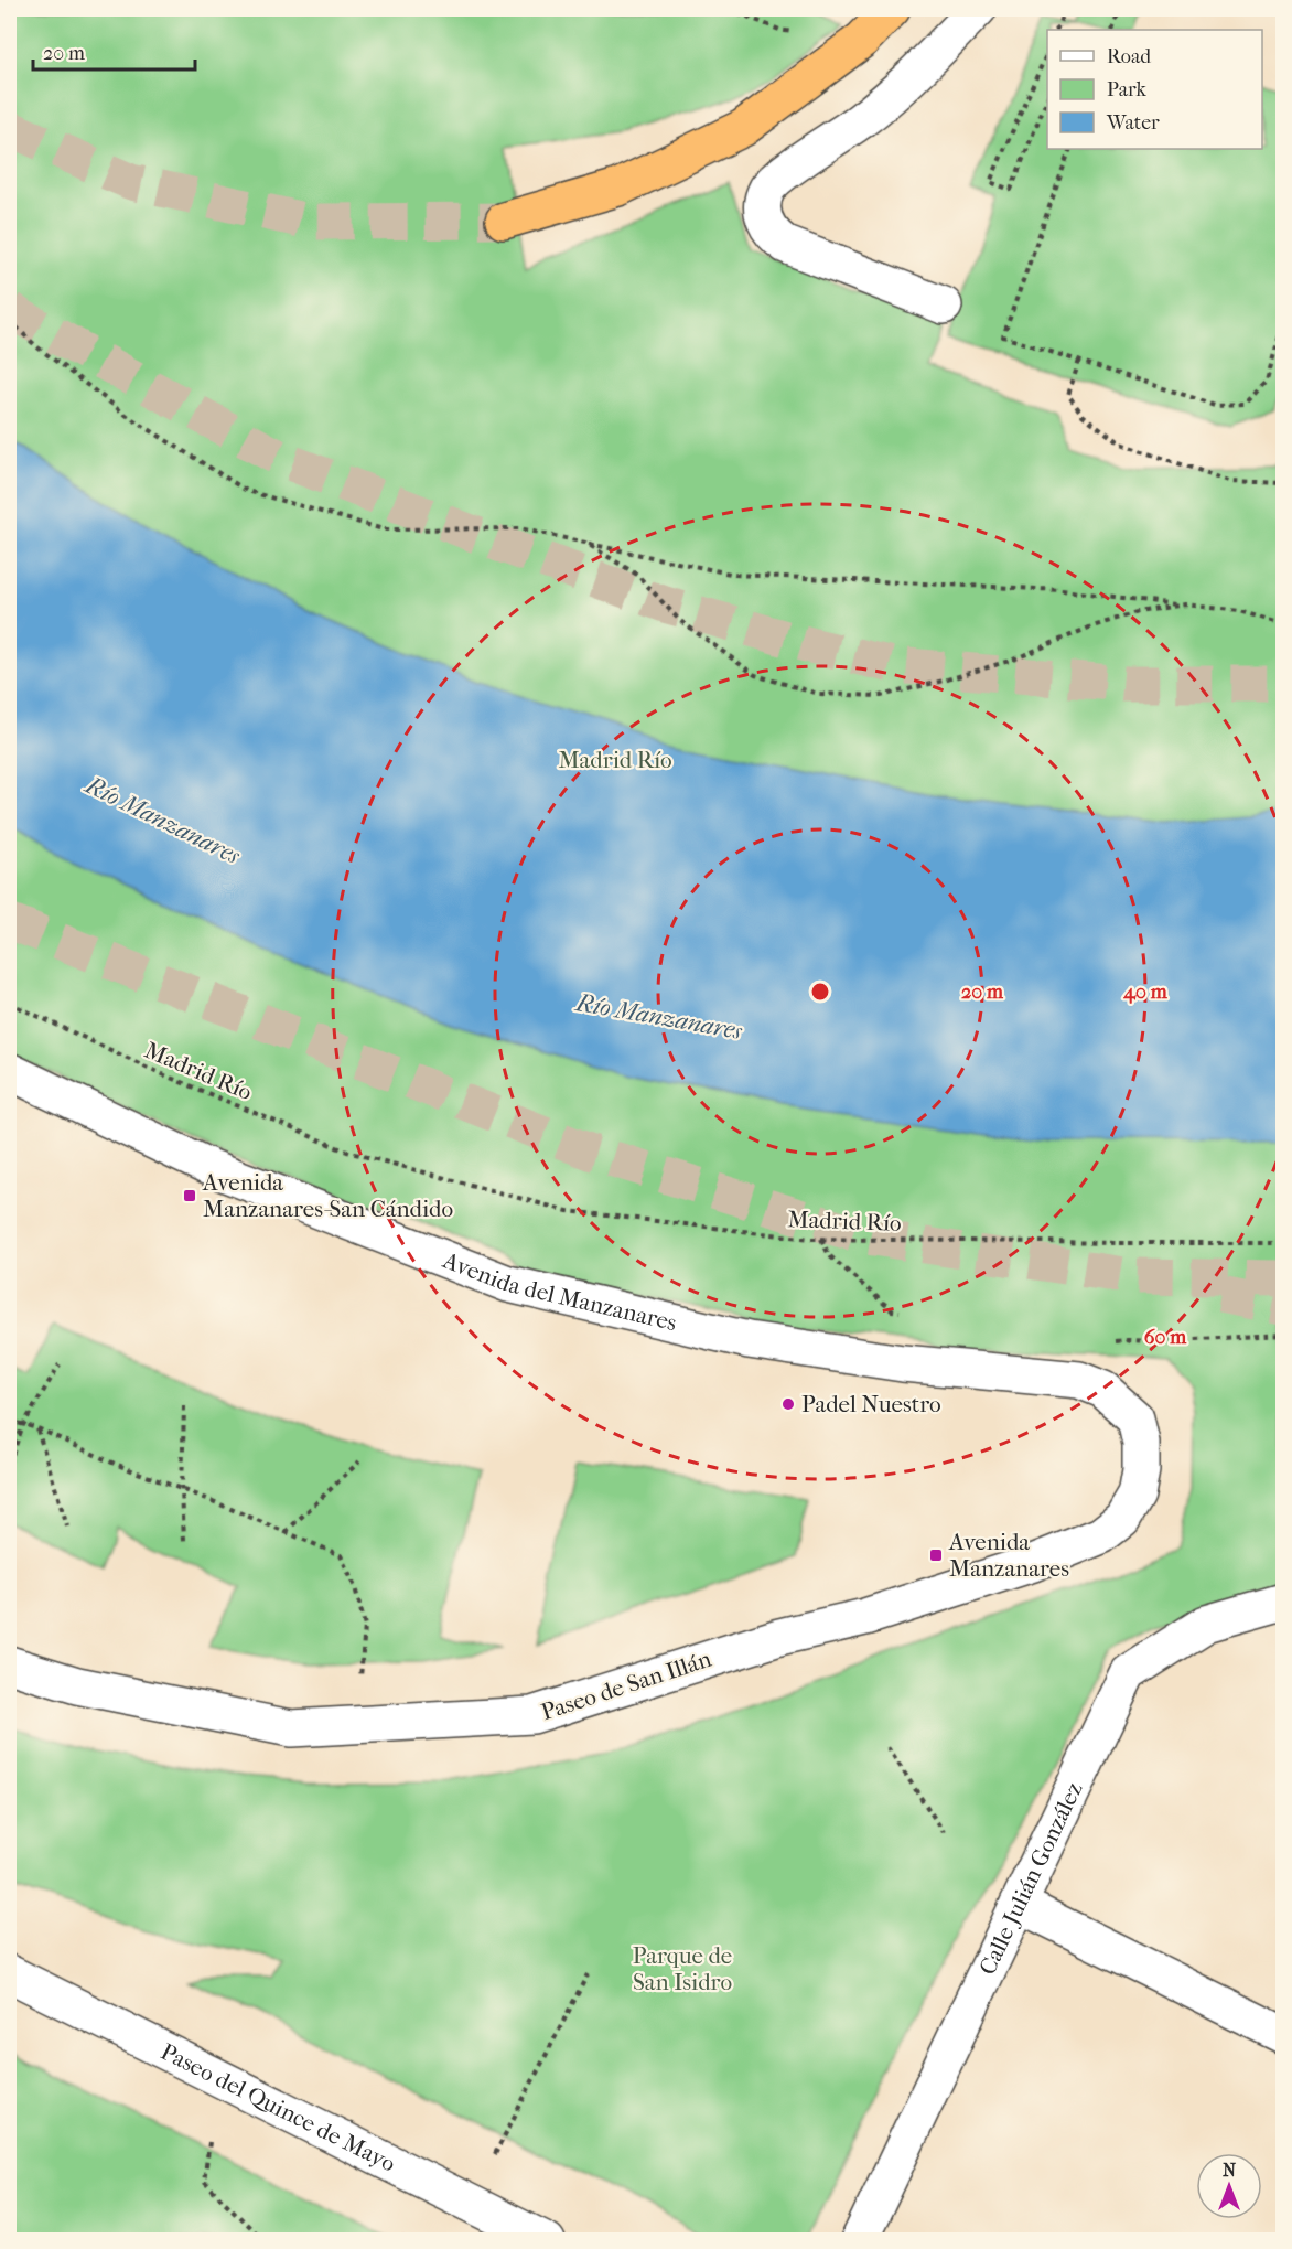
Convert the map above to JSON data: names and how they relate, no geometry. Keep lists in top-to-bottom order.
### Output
{
  "streets": {
    "street": [
      "Avenida del Manzanares",
      "Paseo de San Illán",
      "Calle Julián González",
      "Paseo del Quince de Mayo"
    ],
    "path": ["Madrid Río"]
  },
  "crossings": [
    ["Avenida del Manzanares", "Paseo de San Illán"]
  ],
  "water": ["Río Manzanares"],
  "parks": ["Madrid Río", "Parque de San Isidro"],
  "places": {
    "transit": ["Avenida Manzanares-San Cándido", "Avenida Manzanares"],
    "other": ["Padel Nuestro"]
  },
  "legend": ["Road", "Park", "Water"],
  "scale_bar": "20 m",
  "north": "top",
  "rings": ["20 m", "40 m", "60 m"]
}
